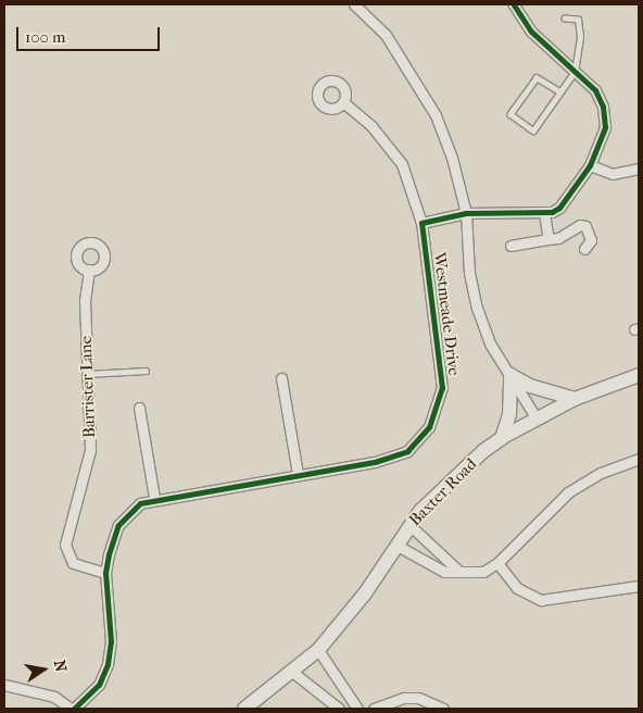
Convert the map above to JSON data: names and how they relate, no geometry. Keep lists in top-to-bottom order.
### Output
{
  "streets": {
    "main road": ["Baxter Road"],
    "street": ["Westmeade Drive", "Barrister Lane"]
  },
  "crossings": [
    ["Westmeade Drive", "Barrister Lane"]
  ],
  "scale_bar": "100 m",
  "north": "right"
}
